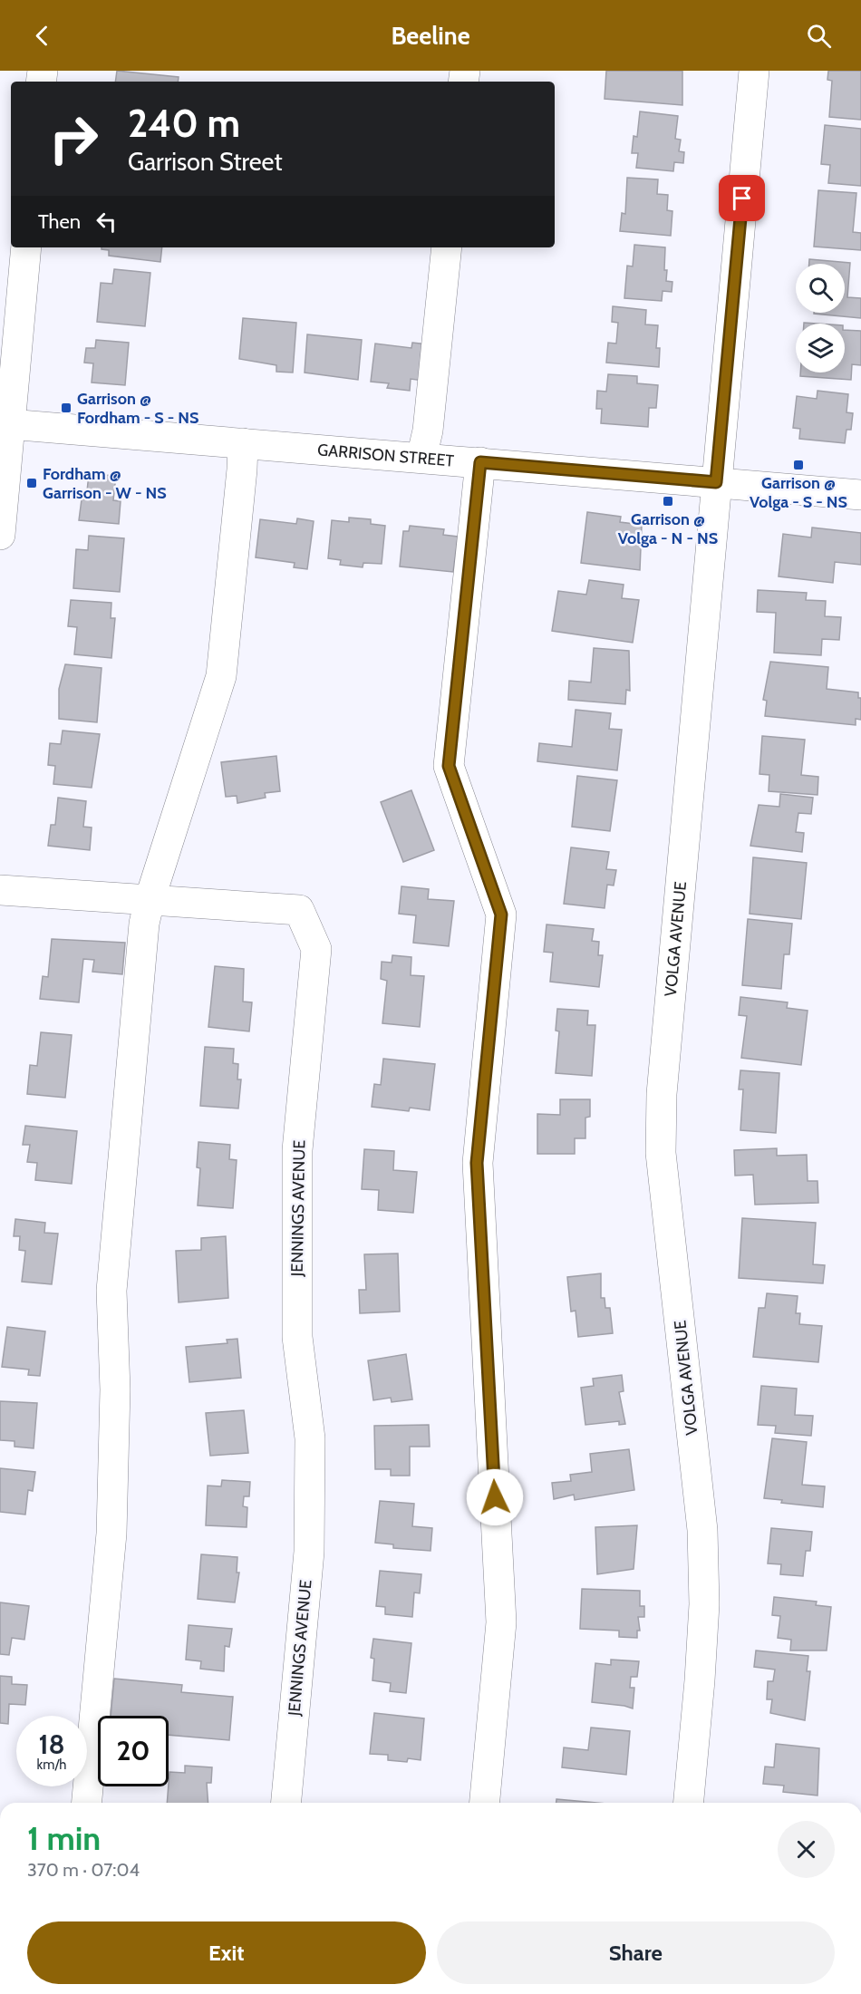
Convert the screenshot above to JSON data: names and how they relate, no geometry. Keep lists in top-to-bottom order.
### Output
{
  "streets": {
    "street": ["GARRISON STREET", "VOLGA AVENUE", "JENNINGS AVENUE"]
  },
  "crossings": [
    ["GARRISON STREET", "VOLGA AVENUE"]
  ],
  "places": {
    "transit": [
      "Garrison @ Fordham - S - NS",
      "Garrison @ Volga - S - NS",
      "Fordham @ Garrison - W - NS",
      "Garrison @ Volga - N - NS"
    ]
  },
  "page": {
    "header": "Beeline",
    "turn": ["240 m", "Garrison Street"],
    "then": "Then",
    "speed": "18 km/h",
    "limit": "20",
    "heading": ["1 min", "370 m · 07:04"],
    "buttons": ["Exit", "Share"]
  }
}
